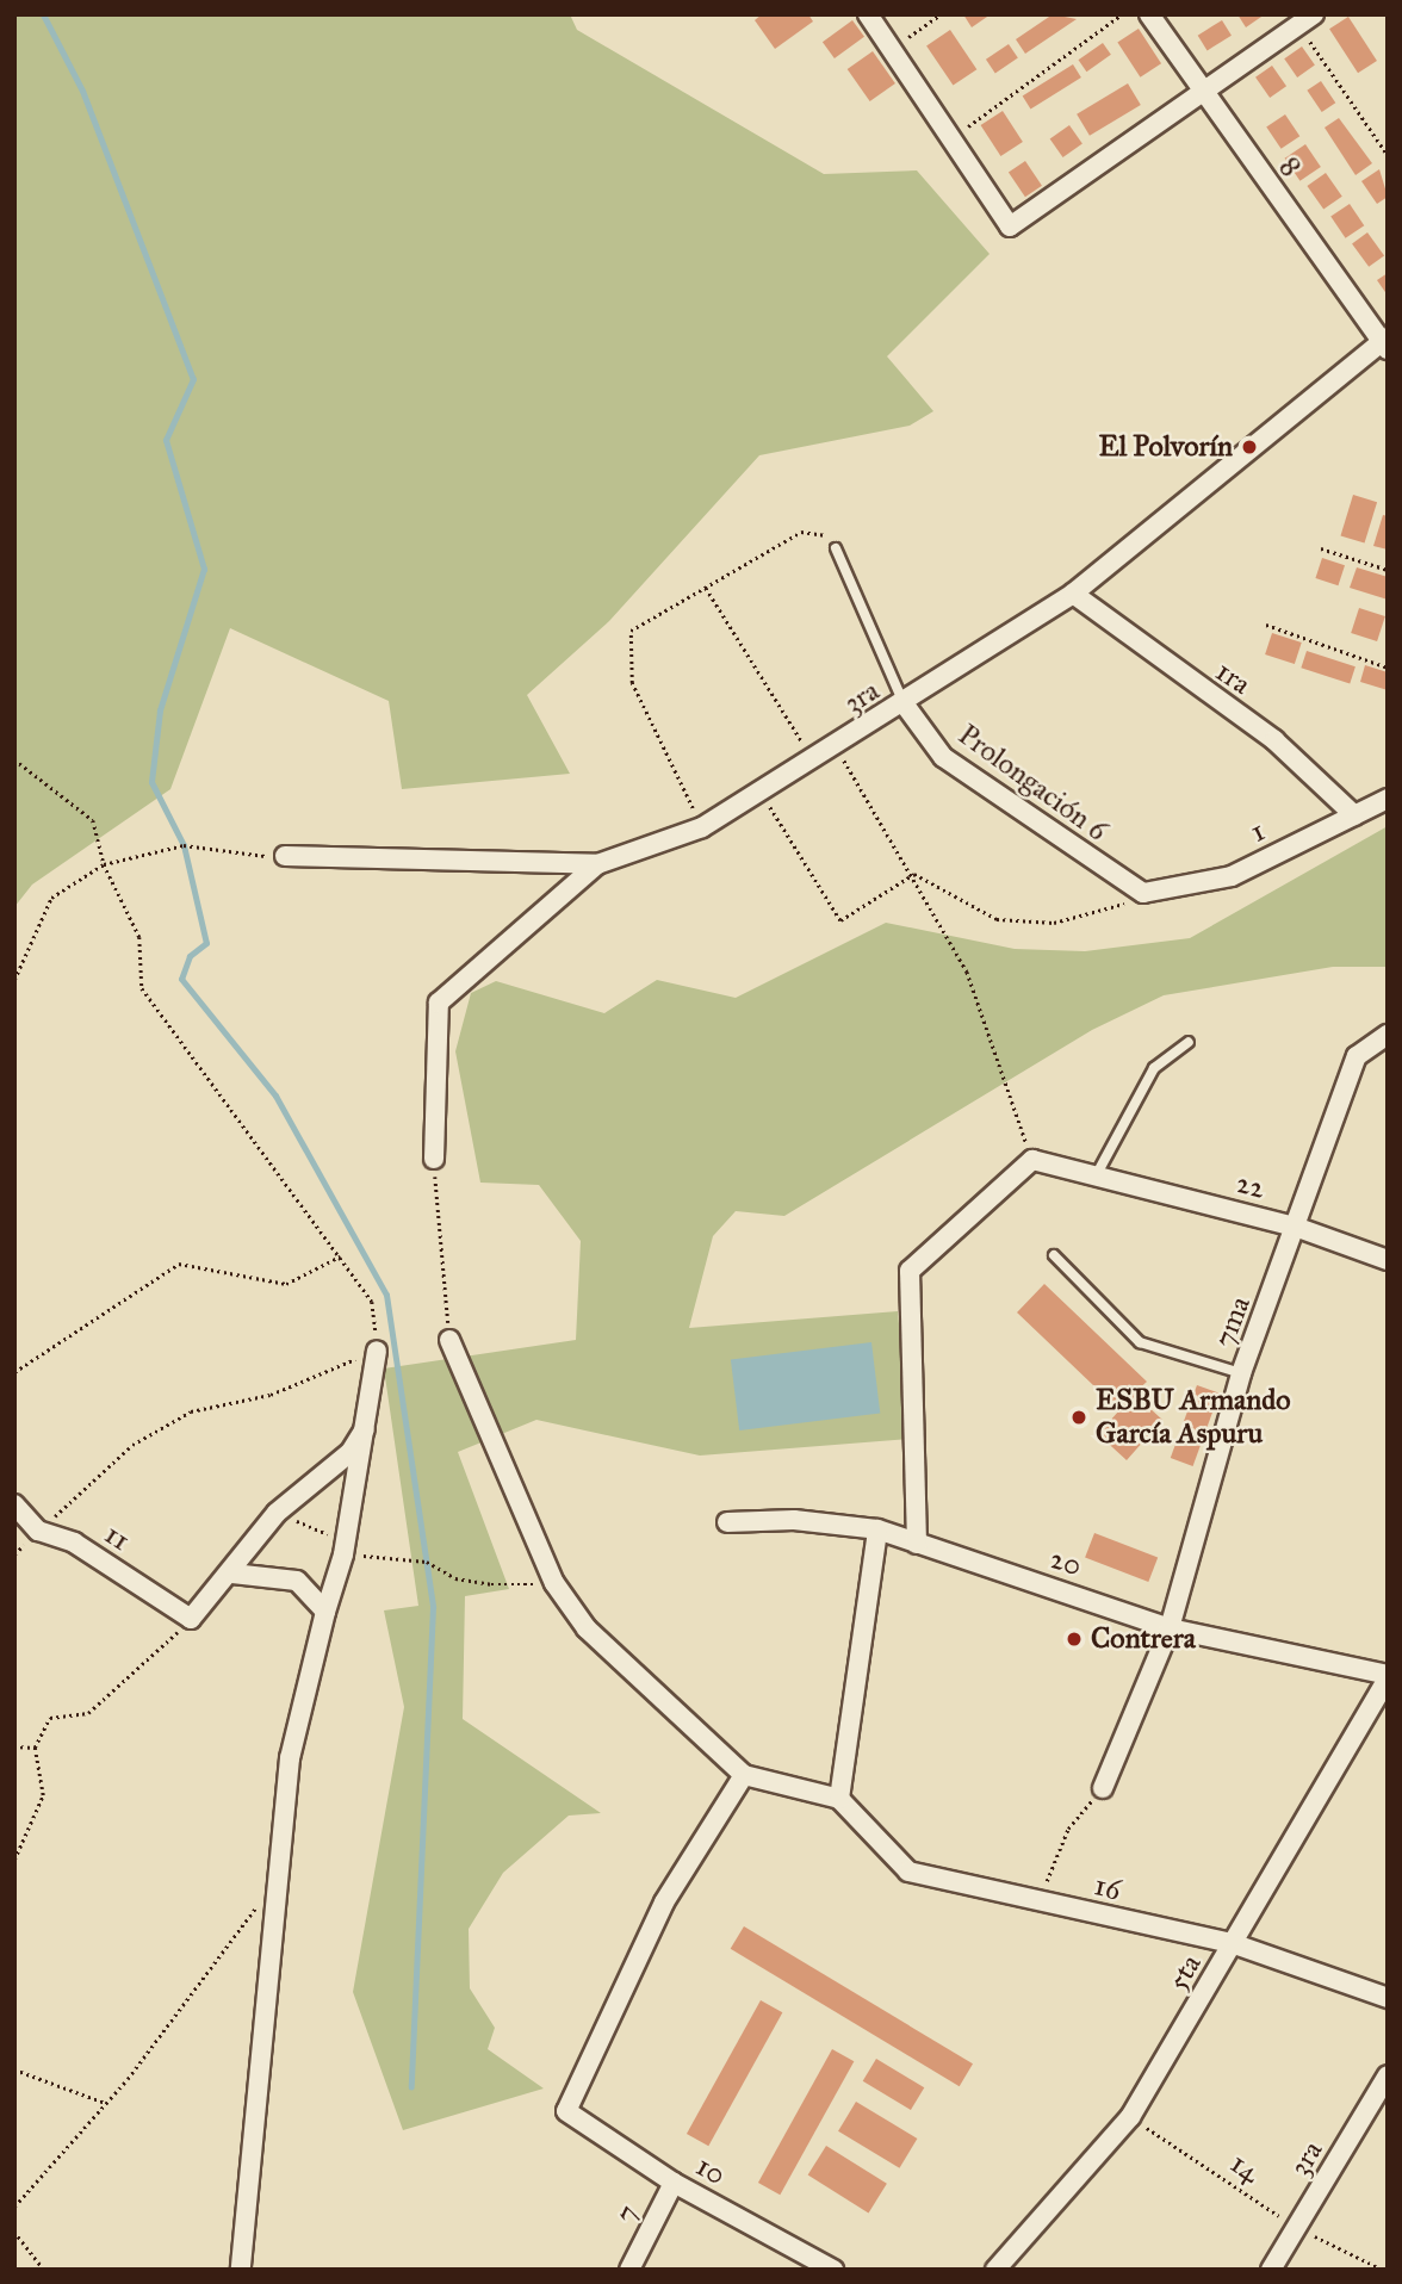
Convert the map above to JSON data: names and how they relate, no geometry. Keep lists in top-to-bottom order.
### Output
{
  "streets": {
    "street": [
      "8",
      "1ra",
      "3ra",
      "Prolongación 6",
      "1",
      "22",
      "7ma",
      "11",
      "20",
      "16",
      "5ta",
      "10",
      "7"
    ],
    "path": ["14"]
  },
  "crossings": [
    ["8", "3ra"],
    ["1ra", "3ra"],
    ["1ra", "1"],
    ["3ra", "Prolongación 6"],
    ["3ra", "14"],
    ["Prolongación 6", "1"],
    ["22", "7ma"],
    ["7ma", "20"],
    ["20", "5ta"],
    ["16", "5ta"],
    ["5ta", "14"],
    ["10", "7"]
  ],
  "places": ["El Polvorín", "ESBU Armando García Aspuru", "Contrera"]
}
